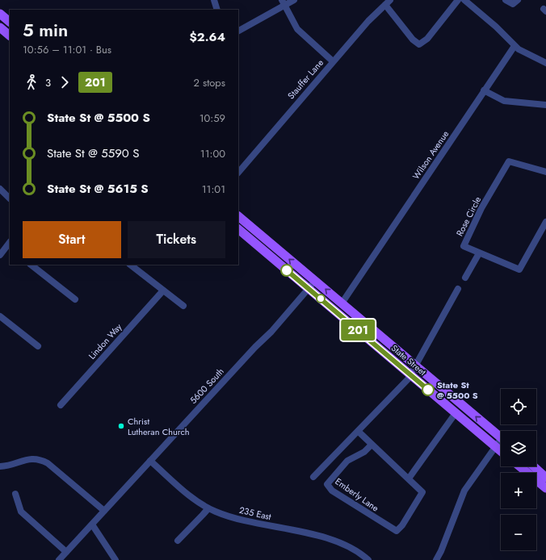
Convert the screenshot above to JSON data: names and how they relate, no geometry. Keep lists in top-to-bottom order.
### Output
{
  "streets": {
    "main road": ["State Street"],
    "street": [
      "Stauffer Lane",
      "Wilson Avenue",
      "Rose Circle",
      "Lindon Way",
      "5600 South",
      "Emberly Lane",
      "235 East"
    ]
  },
  "crossings": [
    ["Wilson Avenue", "State Street"],
    ["State Street", "5600 South"],
    ["5600 South", "235 East"]
  ],
  "places": ["State St @ 5500 S", "Christ Lutheran Church"],
  "lines": ["bus line 201"],
  "page": {
    "on_map": "201",
    "heading": ["5 min", "10:56 – 11:01 · Bus", "$2.64"],
    "legs": ["3", "201", "2 stops"],
    "list": [
      {
        "name": "State St @ 5500 S",
        "value": "10:59"
      },
      {
        "name": "State St @ 5590 S",
        "value": "11:00"
      },
      {
        "name": "State St @ 5615 S",
        "value": "11:01"
      }
    ],
    "buttons": ["Start", "Tickets"],
    "map_buttons": ["+", "−"]
  }
}
